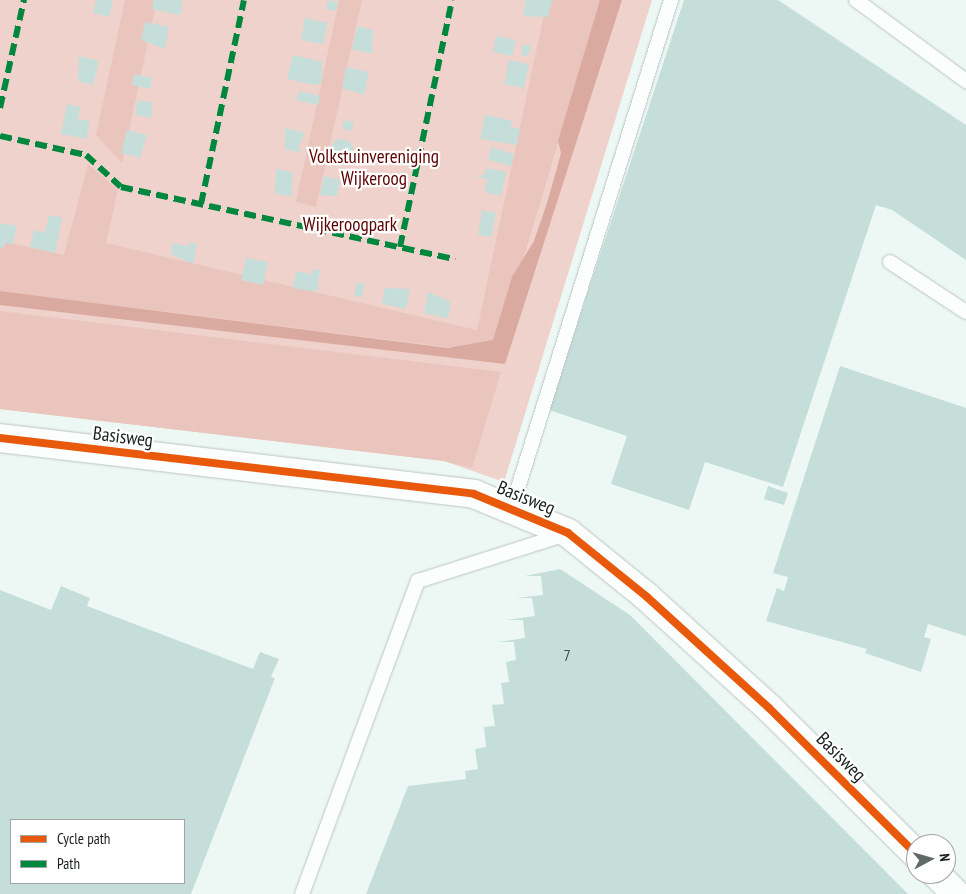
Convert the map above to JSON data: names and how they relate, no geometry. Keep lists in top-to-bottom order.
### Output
{
  "streets": {
    "street": ["Basisweg"]
  },
  "parks": ["Volkstuinvereniging Wijkeroog", "Wijkeroogpark"],
  "house_numbers": ["7"],
  "legend": ["Cycle path", "Path"],
  "north": "right"
}
